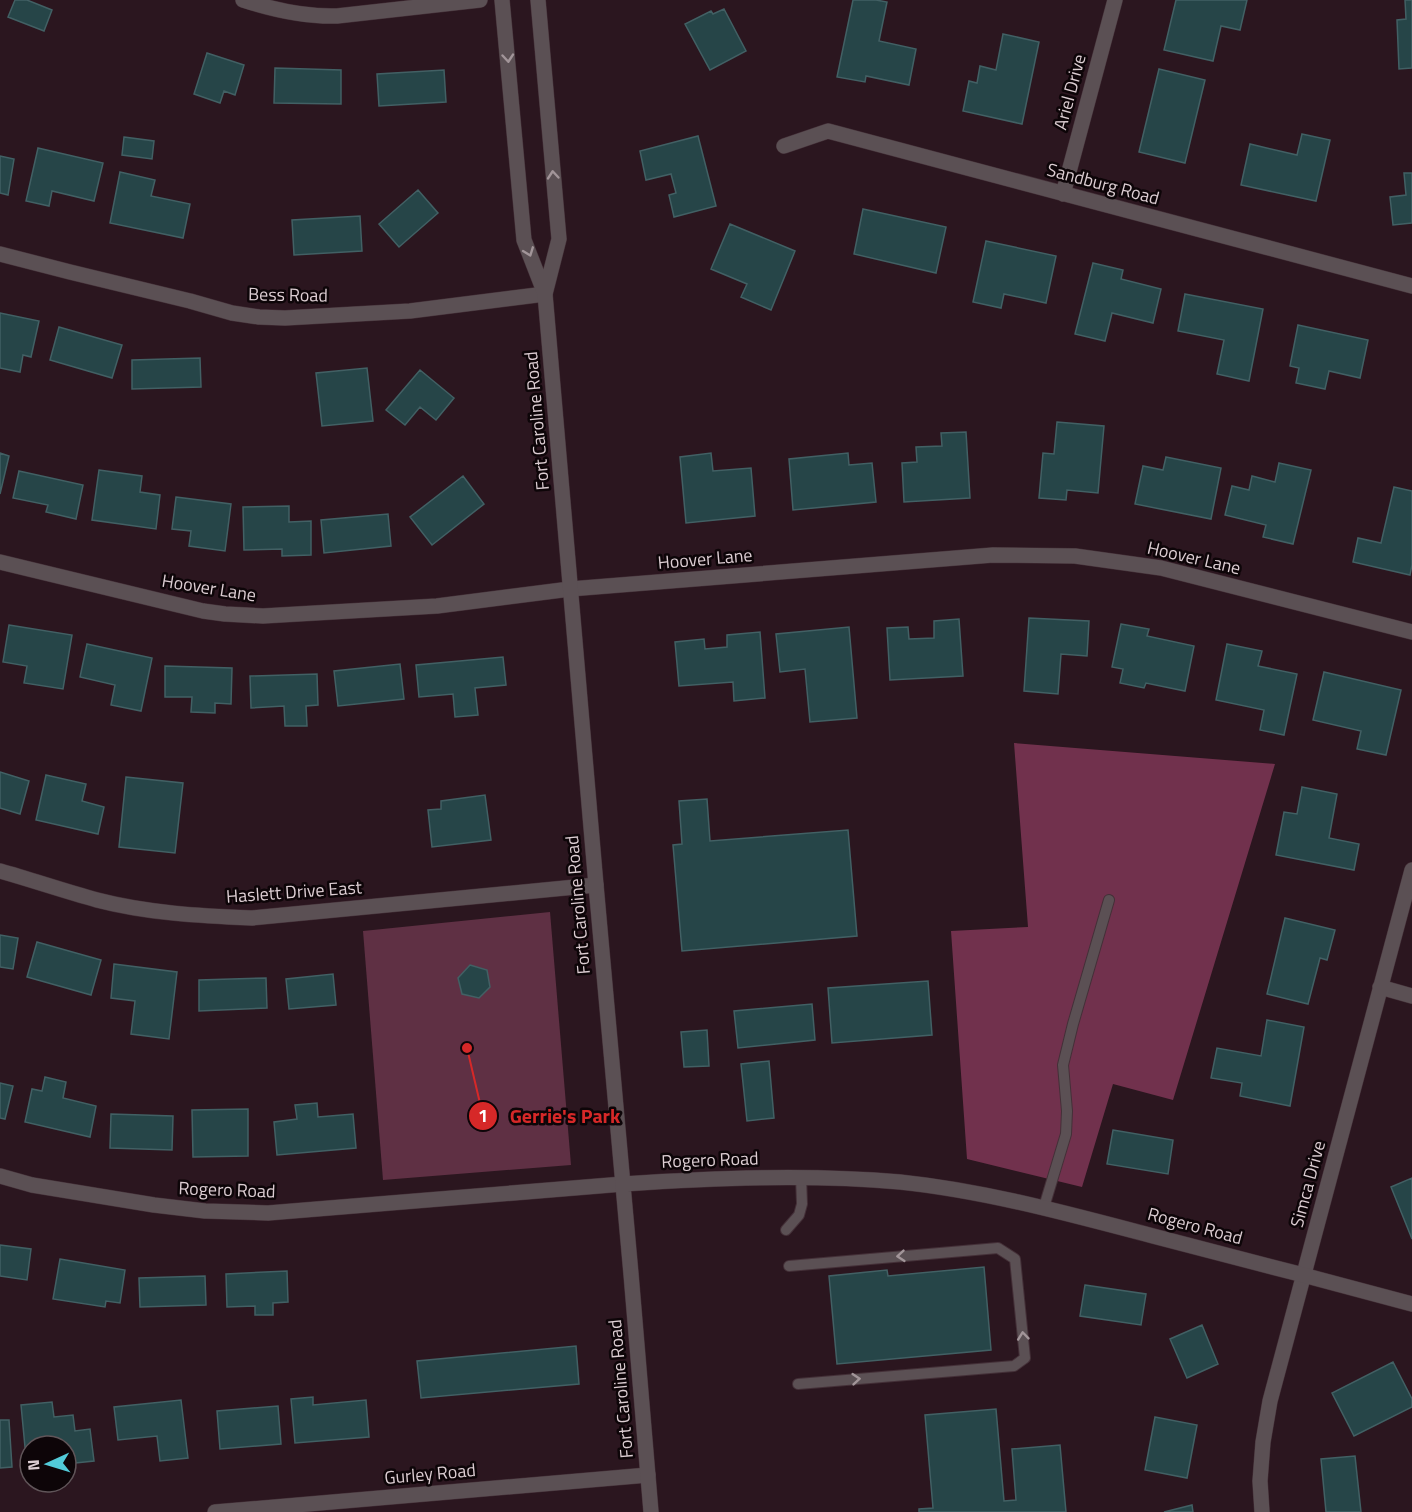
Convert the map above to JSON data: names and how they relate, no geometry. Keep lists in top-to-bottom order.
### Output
{
  "streets": {
    "street": [
      "Ariel Drive",
      "Sandburg Road",
      "Bess Road",
      "Fort Caroline Road",
      "Hoover Lane",
      "Haslett Drive East",
      "Rogero Road",
      "Simca Drive",
      "Gurley Road"
    ]
  },
  "crossings": [
    ["Ariel Drive", "Sandburg Road"],
    ["Bess Road", "Fort Caroline Road"],
    ["Fort Caroline Road", "Hoover Lane"],
    ["Fort Caroline Road", "Haslett Drive East"],
    ["Fort Caroline Road", "Rogero Road"],
    ["Fort Caroline Road", "Gurley Road"],
    ["Rogero Road", "Simca Drive"]
  ],
  "places": ["Gerrie's Park"],
  "north": "left"
}
